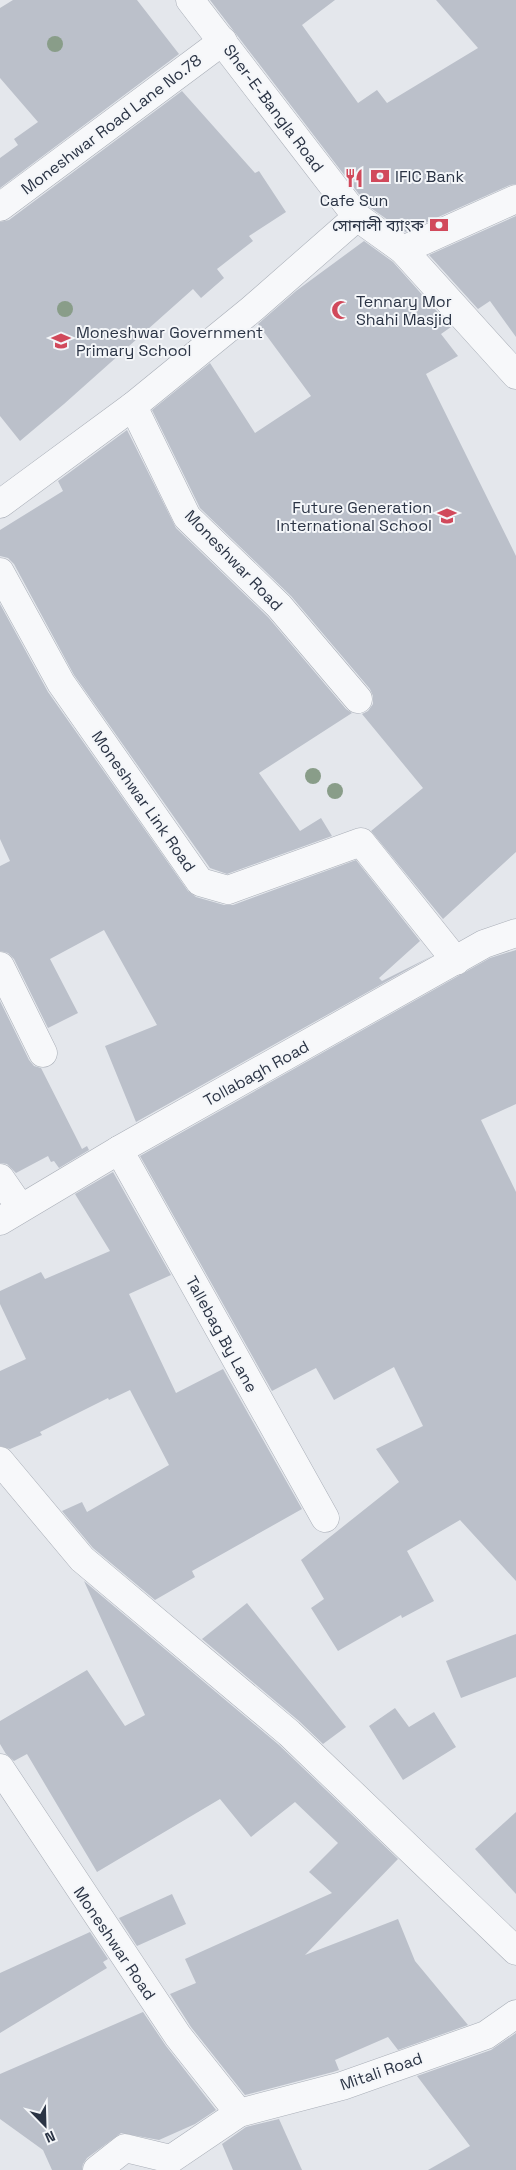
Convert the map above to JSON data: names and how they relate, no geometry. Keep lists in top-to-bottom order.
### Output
{
  "streets": {
    "street": [
      "Sher-E-Bangla Road",
      "Moneshwar Road Lane No.78",
      "Moneshwar Road",
      "Moneshwar Link Road",
      "Tollabagh Road",
      "Tallebag By Lane",
      "Mitali Road"
    ]
  },
  "crossings": [
    ["Sher-E-Bangla Road", "Moneshwar Road Lane No.78"],
    ["Moneshwar Road", "Mitali Road"],
    ["Moneshwar Link Road", "Tollabagh Road"],
    ["Tollabagh Road", "Tallebag By Lane"]
  ],
  "places": {
    "bank": ["IFIC Bank", "সোনালী ব্যাংক"],
    "restaurant": ["Cafe Sun"],
    "mosque": ["Tennary Mor Shahi Masjid"],
    "school or university": ["Moneshwar Government Primary School", "Future Generation International School"]
  },
  "north": "bottom right"
}
